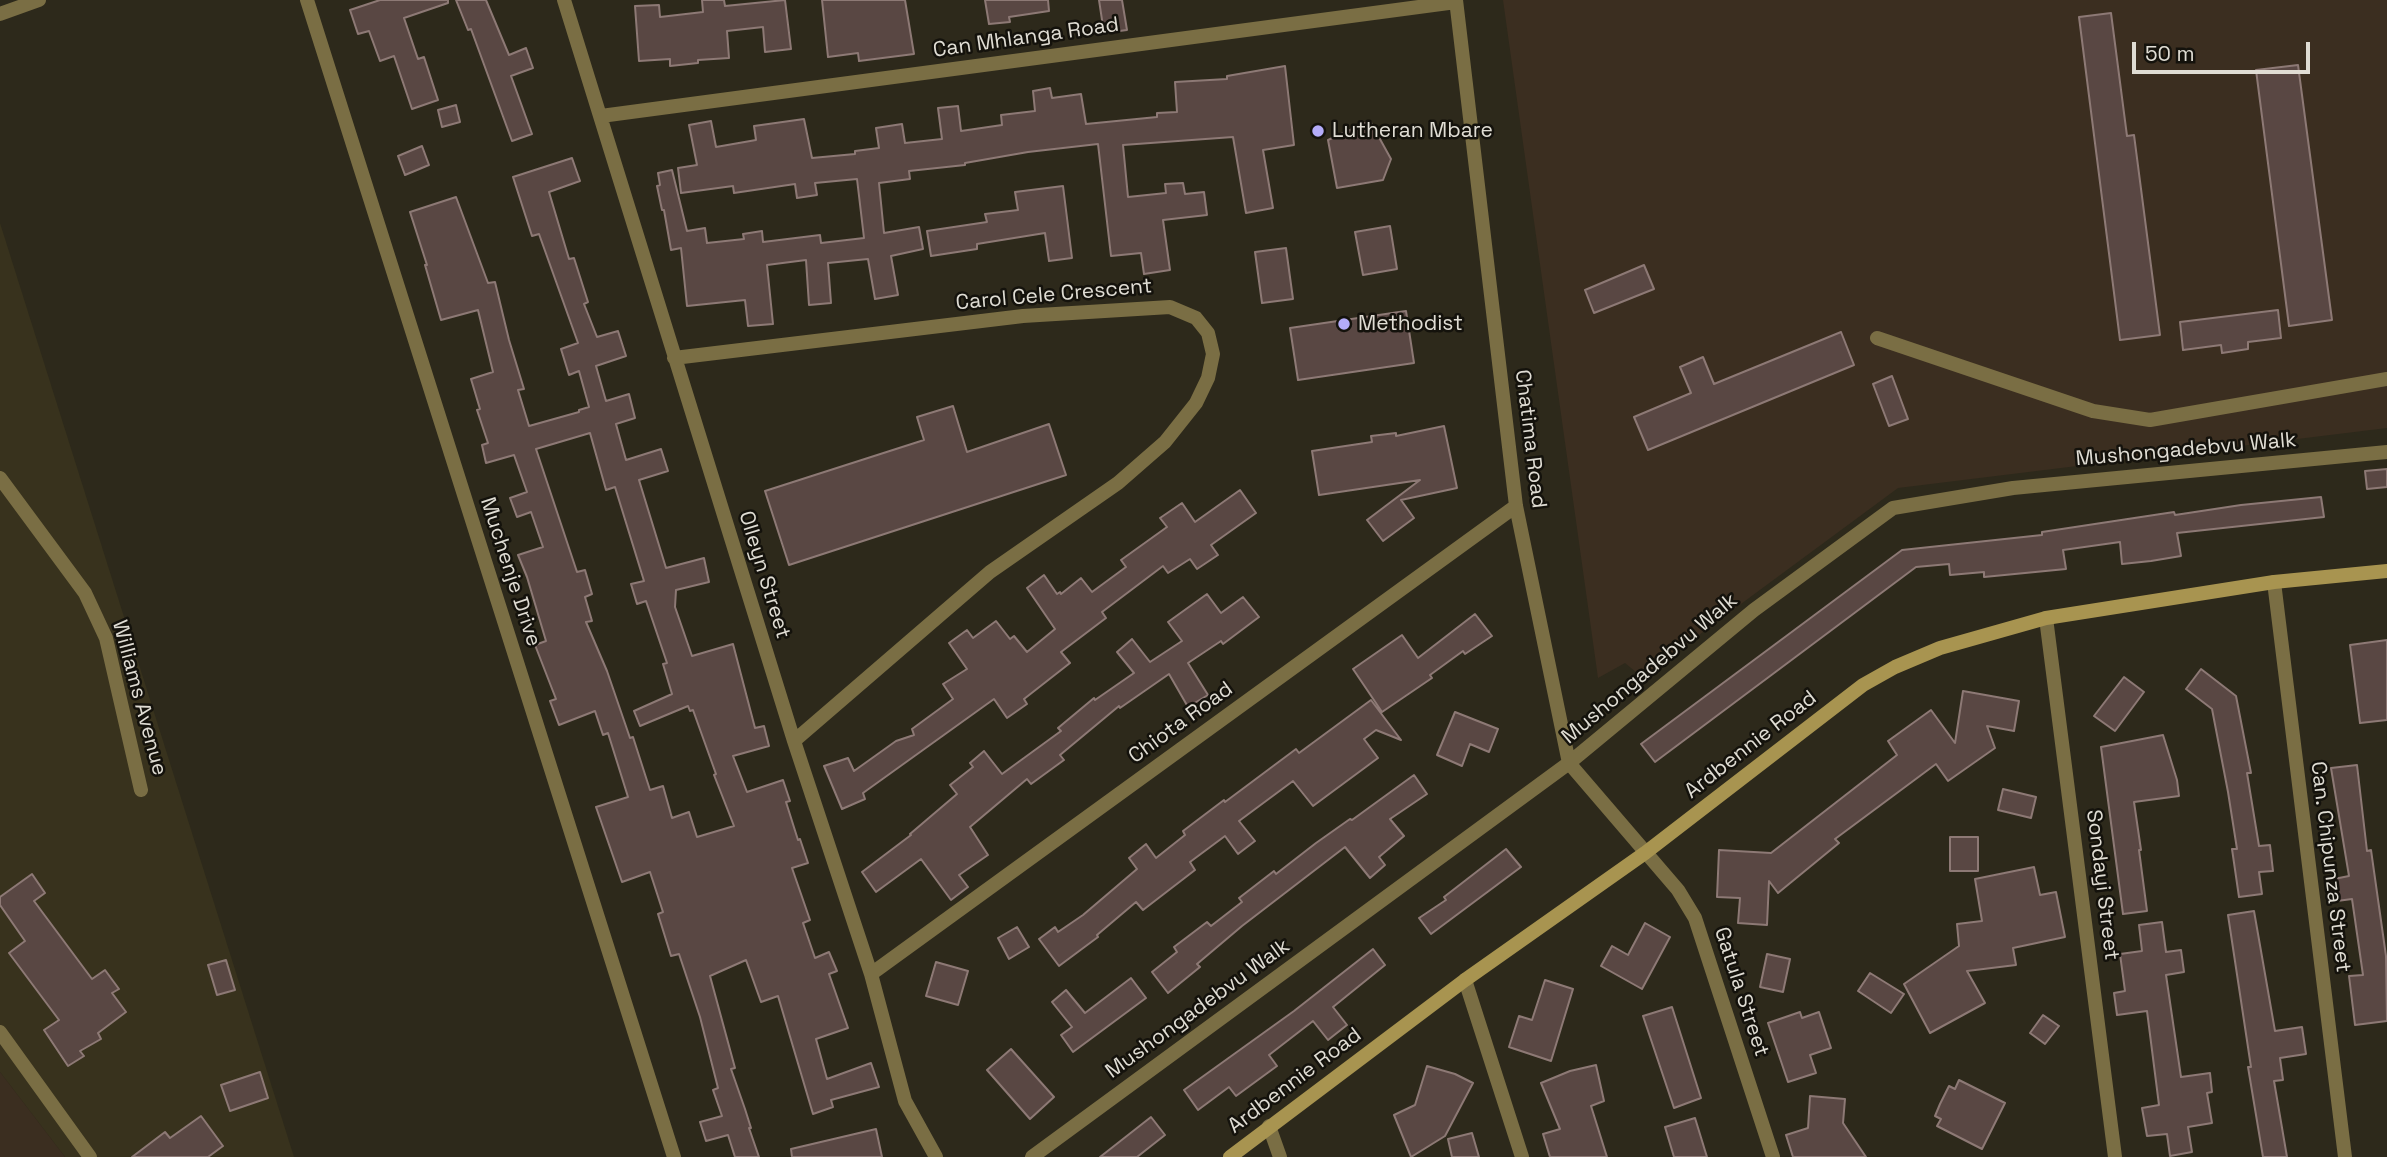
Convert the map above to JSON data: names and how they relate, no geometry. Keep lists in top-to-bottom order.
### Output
{
  "streets": {
    "main road": ["Ardbennie Road"],
    "street": [
      "Can Mhlanga Road",
      "Carol Cele Crescent",
      "Chatima Road",
      "Mushongadebvu Walk",
      "Muchenje Drive",
      "Olleyn Street",
      "Williams Avenue",
      "Chiota Road",
      "Can. Chipunza Street",
      "Sondayi Street",
      "Gatula Street"
    ]
  },
  "crossings": [
    ["Can Mhlanga Road", "Chatima Road"],
    ["Can Mhlanga Road", "Olleyn Street"],
    ["Carol Cele Crescent", "Olleyn Street"],
    ["Chatima Road", "Mushongadebvu Walk"],
    ["Chatima Road", "Chiota Road"],
    ["Chatima Road", "Ardbennie Road"],
    ["Chatima Road", "Gatula Street"],
    ["Olleyn Street", "Chiota Road"],
    ["Ardbennie Road", "Can. Chipunza Street"],
    ["Ardbennie Road", "Sondayi Street"],
    ["Ardbennie Road", "Gatula Street"]
  ],
  "places": ["Lutheran Mbare", "Methodist"],
  "scale_bar": "50 m"
}
